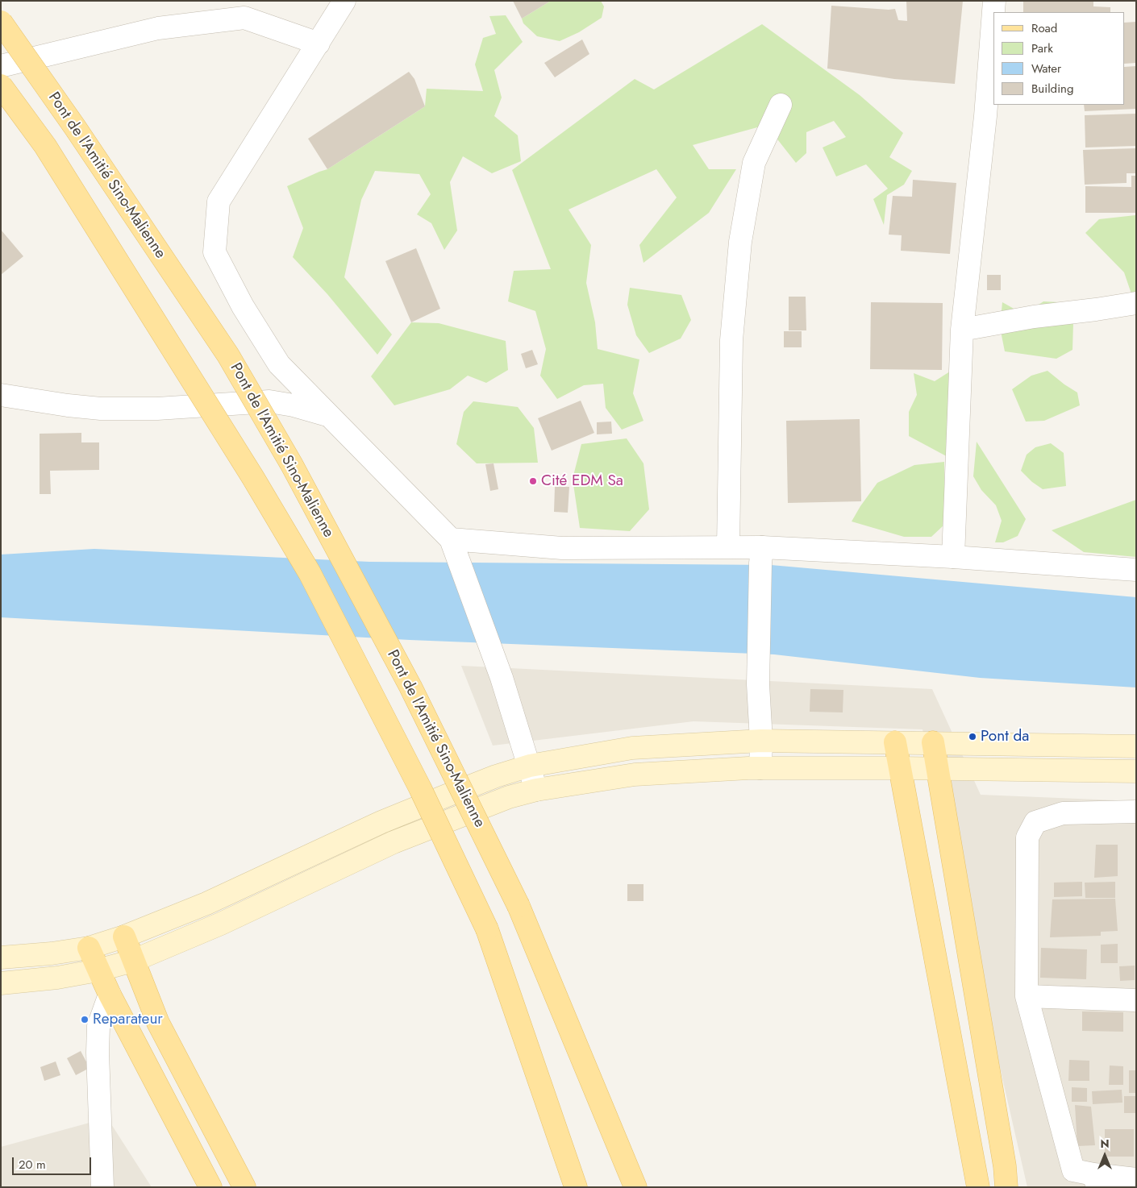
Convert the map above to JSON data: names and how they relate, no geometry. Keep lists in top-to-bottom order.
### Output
{
  "streets": {
    "main road": ["Pont de l'Amitié Sino-Malienne"]
  },
  "places": ["Cité EDM Sa", "Pont da", "Reparateur"],
  "legend": [
    "Road",
    "Park",
    "Water",
    "Building"
  ],
  "scale_bar": "20 m",
  "north": "top"
}
